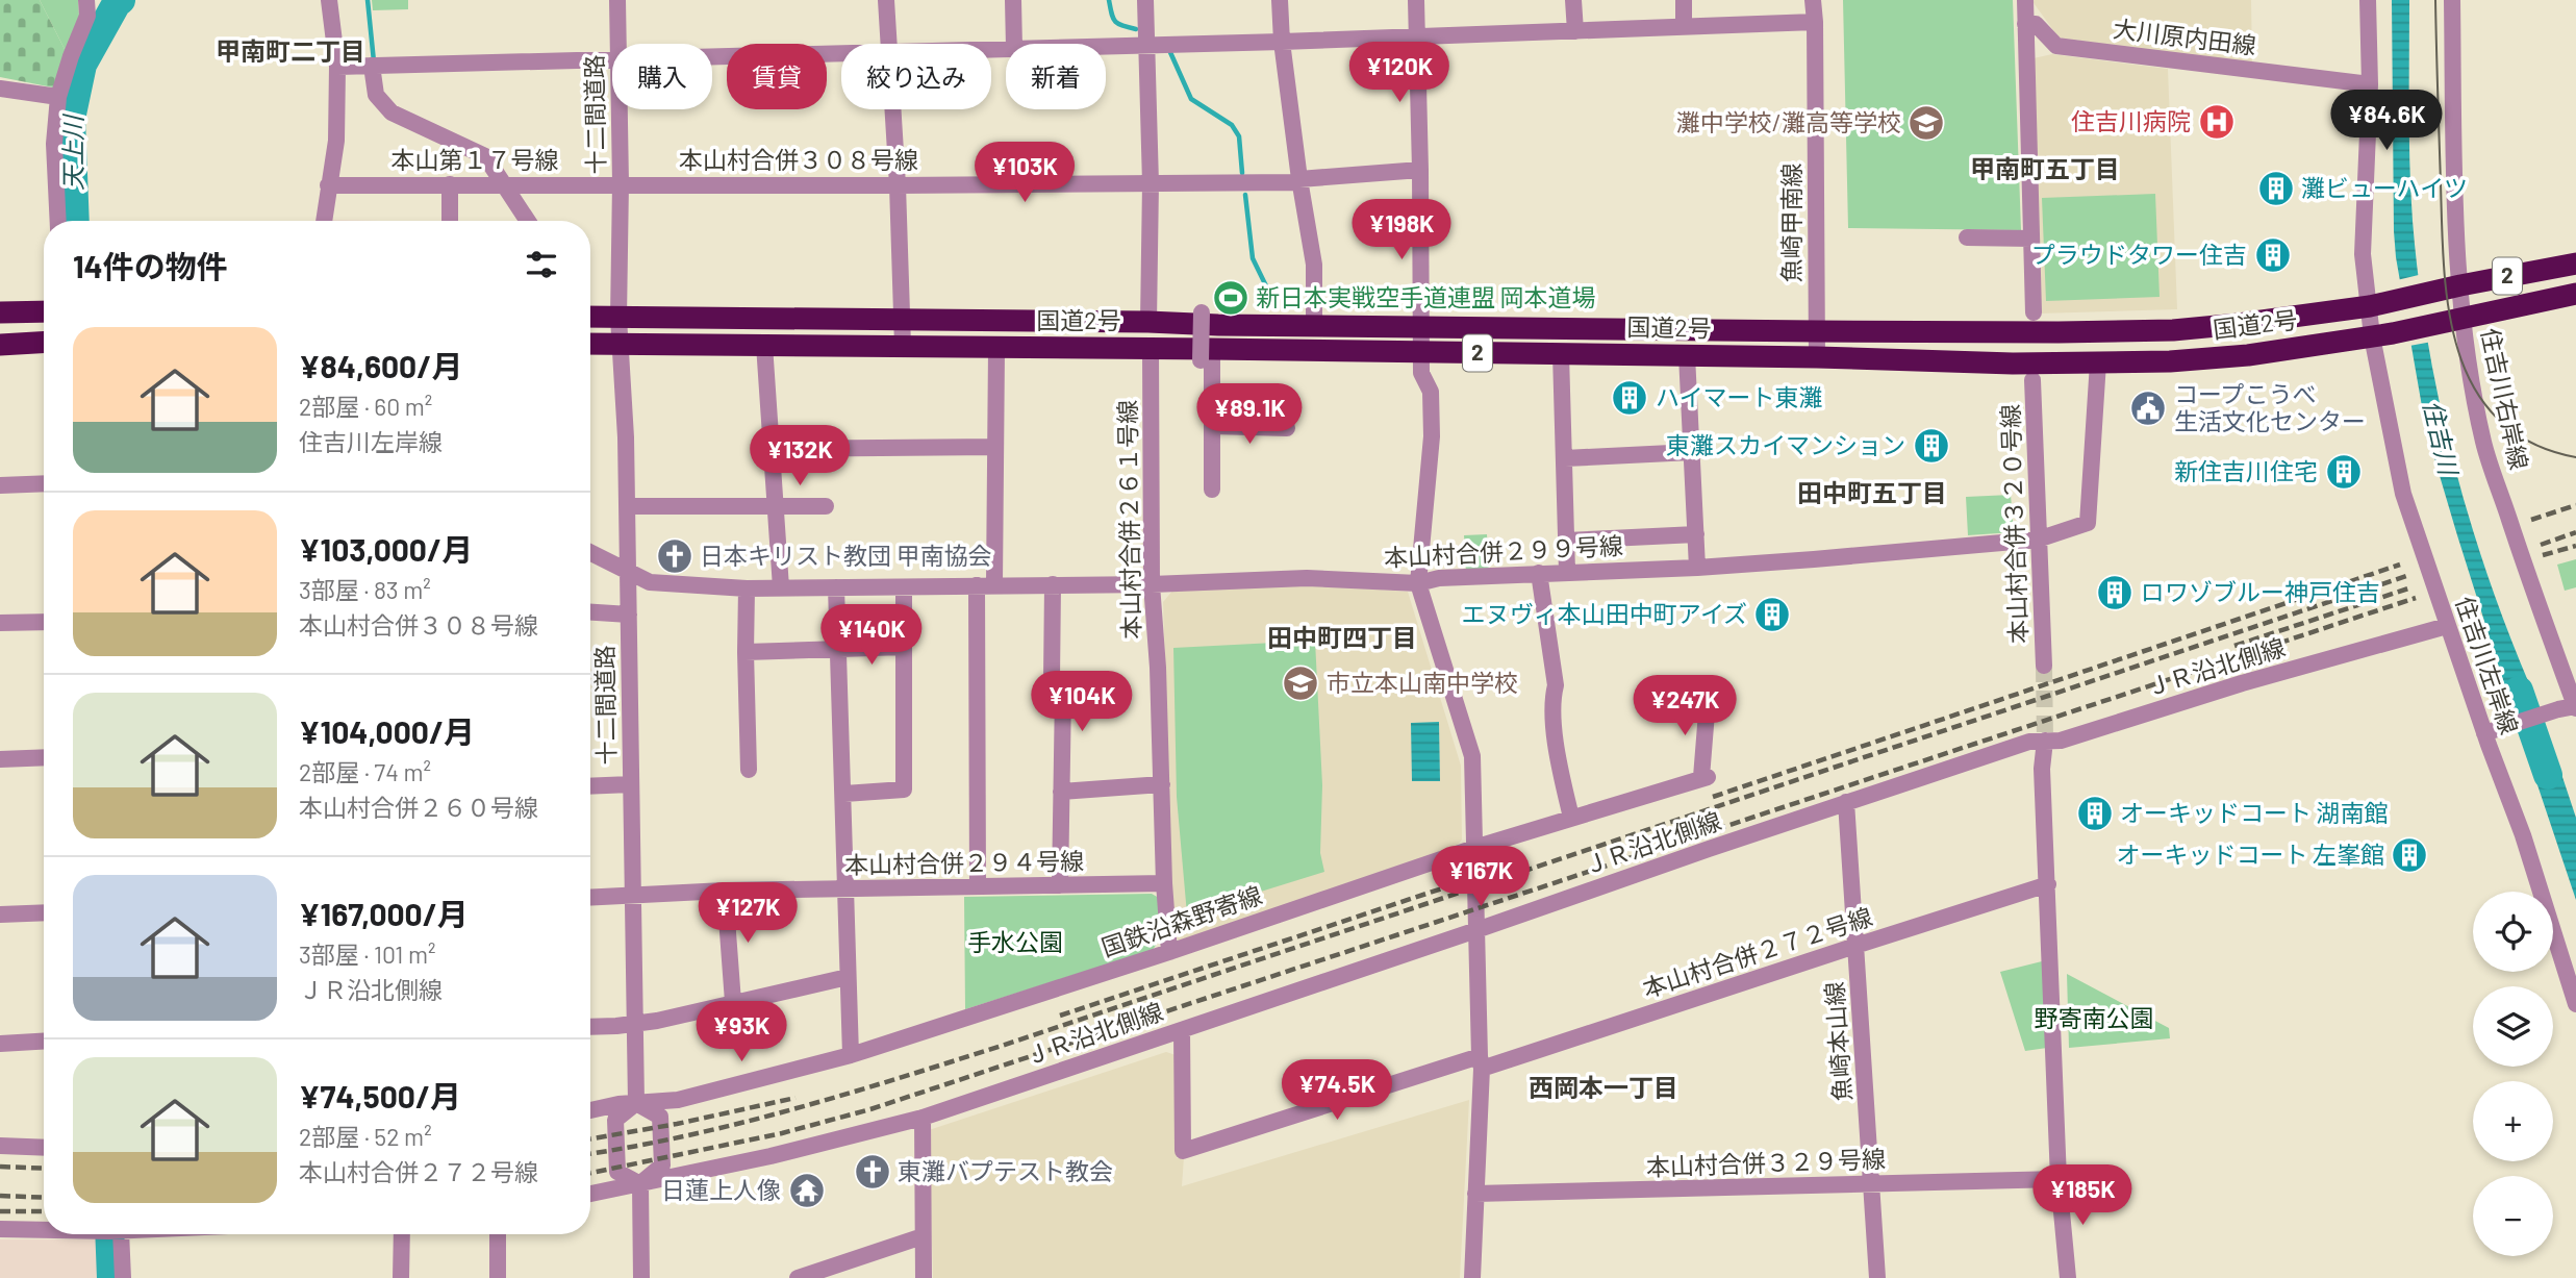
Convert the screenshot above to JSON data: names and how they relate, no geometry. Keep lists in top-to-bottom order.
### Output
{
  "streets": {
    "highway": ["2", "国道2号"],
    "street": [
      "大川原内田線",
      "十二間道路",
      "本山第１７号線",
      "本山村合併３０８号線",
      "魚崎甲南線",
      "住吉川右岸線",
      "本山村合併２６１号線",
      "本山村合併３２０号線",
      "本山村合併２９９号線",
      "住吉川左岸線",
      "ＪＲ沿北側線",
      "本山村合併２９４号線",
      "国鉄沿森野寄線",
      "本山村合併２７２号線",
      "魚崎本山線",
      "本山村合併３２９号線"
    ]
  },
  "crossings": [
    ["十二間道路", "本山第１７号線"],
    ["十二間道路", "本山村合併３０８号線"],
    ["十二間道路", "国道2号"],
    ["十二間道路", "本山村合併２９９号線"],
    ["十二間道路", "本山村合併２９４号線"],
    ["十二間道路", "国鉄沿森野寄線"],
    ["本山第１７号線", "本山村合併３０８号線"],
    ["魚崎甲南線", "国道2号"],
    ["国道2号", "住吉川右岸線"],
    ["国道2号", "本山村合併２６１号線"],
    ["国道2号", "本山村合併２９９号線"],
    ["国道2号", "住吉川左岸線"],
    ["本山村合併２６１号線", "本山村合併２９９号線"],
    ["本山村合併２６１号線", "本山村合併２９４号線"],
    ["本山村合併２６１号線", "国鉄沿森野寄線"],
    ["本山村合併３２０号線", "本山村合併２９９号線"],
    ["住吉川左岸線", "ＪＲ沿北側線"],
    ["ＪＲ沿北側線", "本山村合併２７２号線"],
    ["ＪＲ沿北側線", "魚崎本山線"],
    ["本山村合併２７２号線", "魚崎本山線"],
    ["魚崎本山線", "本山村合併３２９号線"]
  ],
  "districts": [
    "甲南町二丁目",
    "甲南町五丁目",
    "田中町五丁目",
    "田中町四丁目",
    "西岡本一丁目"
  ],
  "water": ["天上川", "住吉川"],
  "parks": ["手水公園", "野寄南公園"],
  "places": {
    "hospital": ["住吉川病院"],
    "school or university": ["灘中学校/灘高等学校", "市立本山南中学校"],
    "building": [
      "灘ビューハイツ",
      "プラウドタワー住吉",
      "ハイマート東灘",
      "東灘スカイマンション",
      "新住吉川住宅",
      "ロワゾブルー神戸住吉",
      "エヌヴィ本山田中町アイズ",
      "オーキッドコート 湖南館",
      "オーキッドコート 左峯館"
    ],
    "sports": ["新日本実戦空手道連盟 岡本道場"],
    "public building": ["コープこうべ 生活文化センター"],
    "church": ["日本キリスト教団 甲南協会", "東灘バプテスト教会"],
    "temple": ["日蓮上人像"]
  },
  "page": {
    "price": [
      "¥120K",
      "¥84.6K",
      "¥103K",
      "¥198K",
      "¥89.1K",
      "¥132K",
      "¥140K",
      "¥104K",
      "¥247K",
      "¥167K",
      "¥127K",
      "¥93K",
      "¥74.5K",
      "¥185K"
    ],
    "chip": [
      "購入",
      "賃貸",
      "絞り込み",
      "新着"
    ],
    "heading": "14件の物件",
    "list": [
      {
        "name": "¥84,600/月",
        "note": "2部屋 · 60 m² · 住吉川左岸線"
      },
      {
        "name": "¥103,000/月",
        "note": "3部屋 · 83 m² · 本山村合併３０８号線"
      },
      {
        "name": "¥104,000/月",
        "note": "2部屋 · 74 m² · 本山村合併２６０号線"
      },
      {
        "name": "¥167,000/月",
        "note": "3部屋 · 101 m² · ＪＲ沿北側線"
      },
      {
        "name": "¥74,500/月",
        "note": "2部屋 · 52 m² · 本山村合併２７２号線"
      }
    ],
    "map_buttons": ["+", "−"]
  }
}
